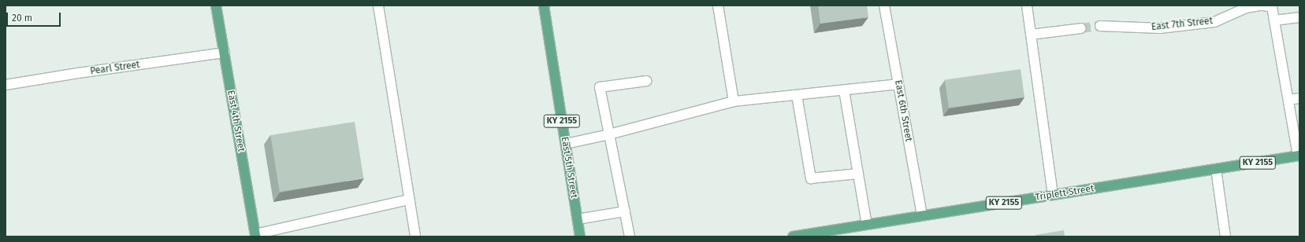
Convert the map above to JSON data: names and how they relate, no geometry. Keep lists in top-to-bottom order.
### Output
{
  "streets": {
    "main road": [
      "East 4th Street",
      "KY 2155",
      "East 5th Street",
      "Triplett Street"
    ],
    "street": ["East 7th Street", "Pearl Street", "East 6th Street"]
  },
  "crossings": [
    ["Pearl Street", "East 4th Street"],
    ["East 6th Street", "Triplett Street"]
  ],
  "scale_bar": "20 m"
}
